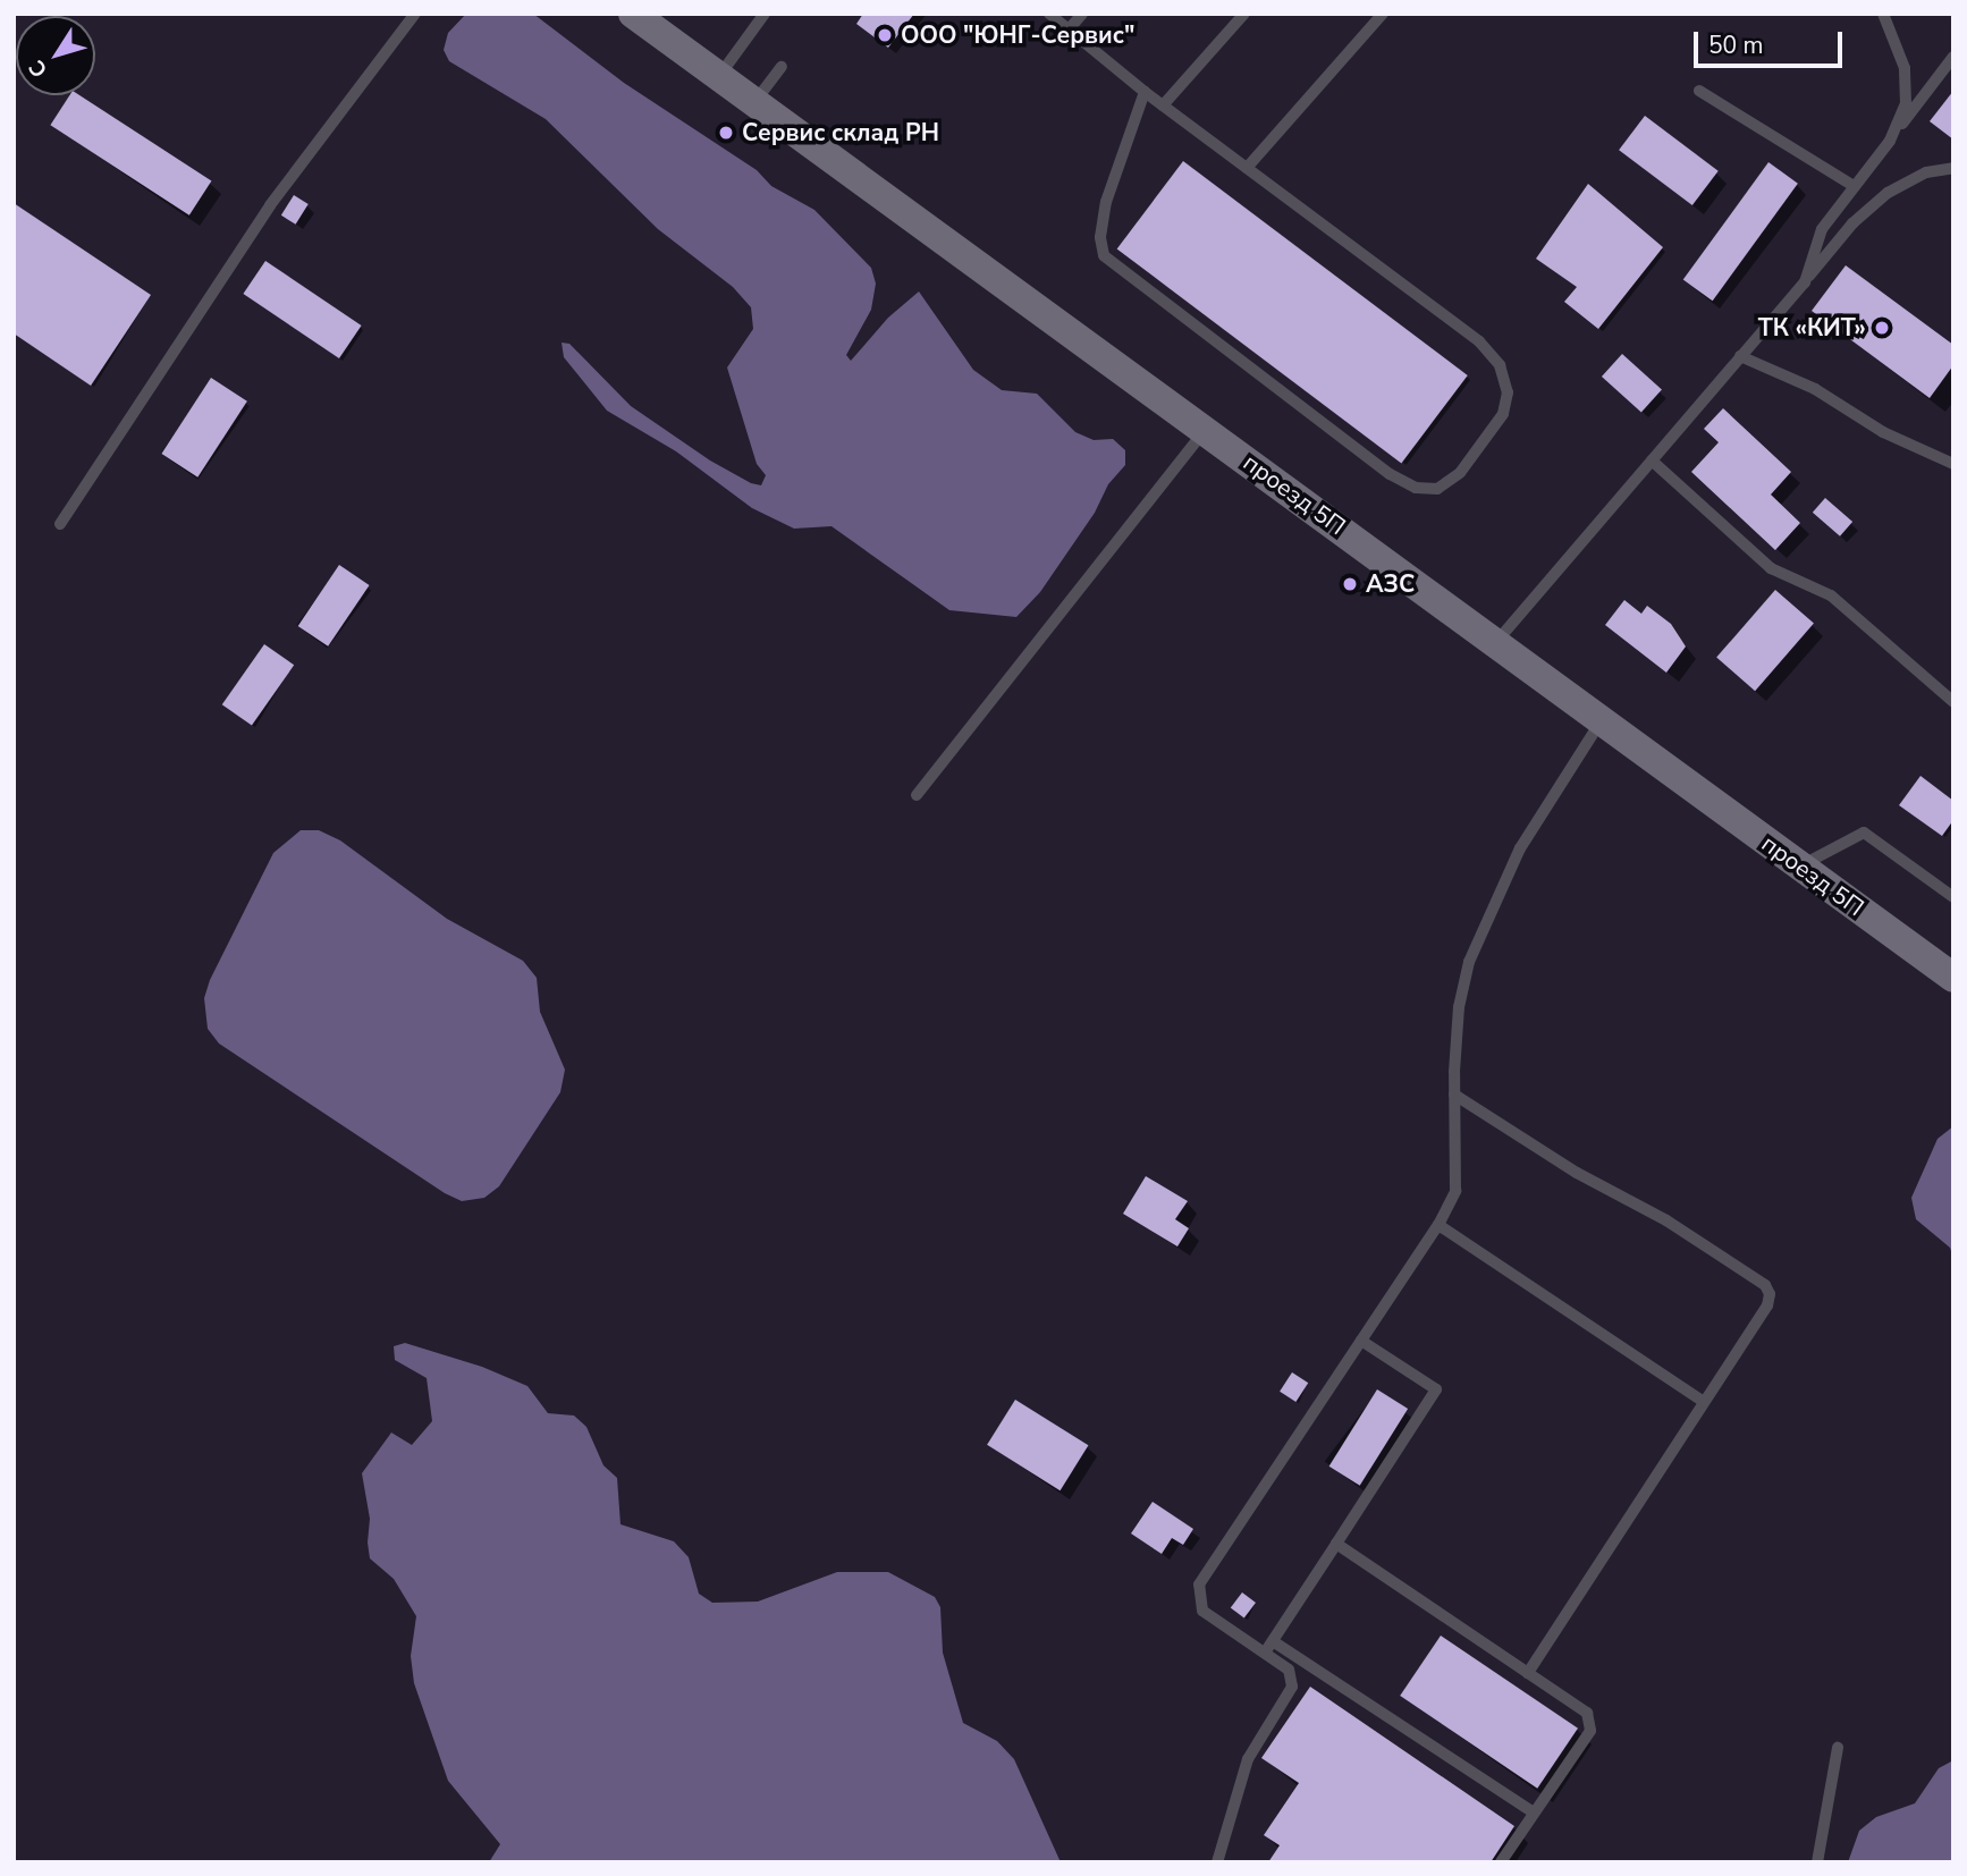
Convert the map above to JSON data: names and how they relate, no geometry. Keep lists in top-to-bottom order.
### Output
{
  "streets": {
    "street": ["проезд 5П"]
  },
  "places": [
    "ООО \"ЮНГ-Сервис\"",
    "Сервис склад РН",
    "ТК «КИТ»",
    "АЗС"
  ],
  "scale_bar": "50 m",
  "north": "bottom left"
}
